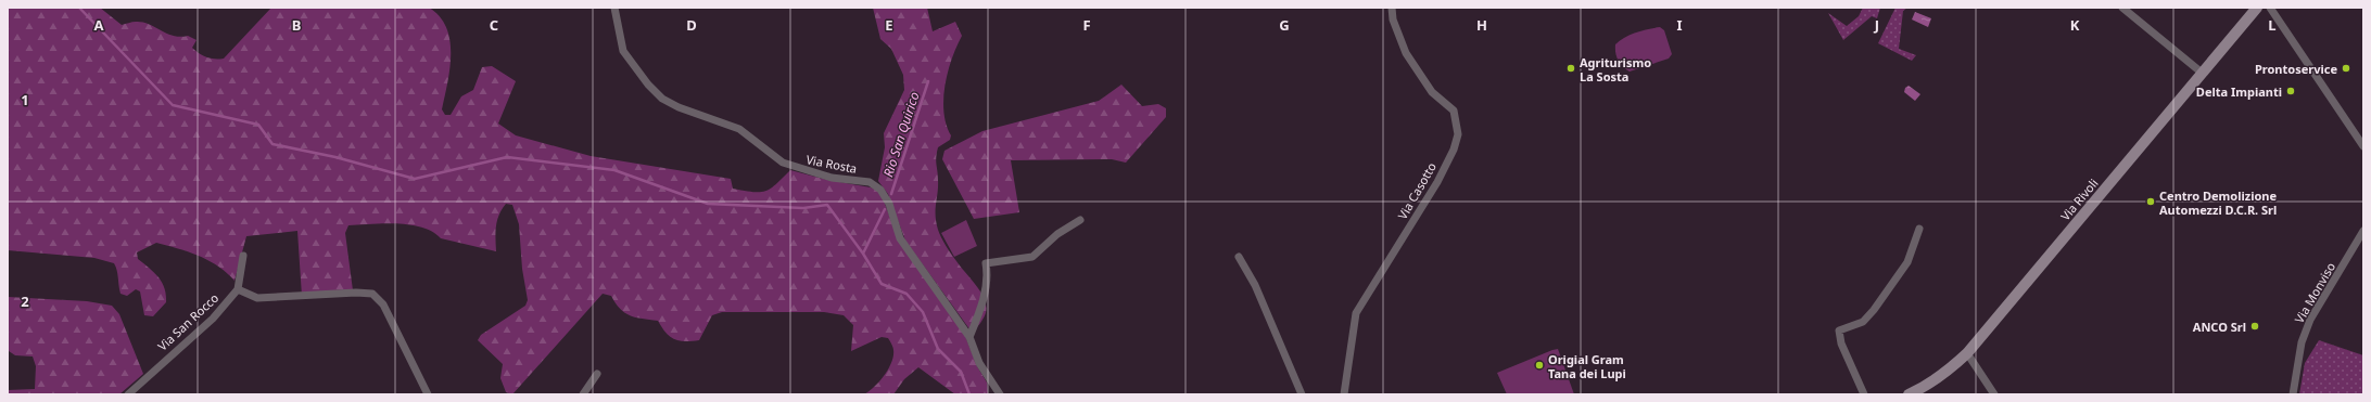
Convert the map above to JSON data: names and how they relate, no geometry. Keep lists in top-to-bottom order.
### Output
{
  "streets": {
    "street": [
      "Via Rosta",
      "Via Casotto",
      "Via Rivoli",
      "Via Monviso",
      "Via San Rocco"
    ]
  },
  "water": ["Rio San Quirico"],
  "places": [
    "Agriturismo La Sosta",
    "Prontoservice",
    "Delta Impianti",
    "Centro Demolizione Automezzi D.C.R. Srl",
    "ANCO Srl",
    "Origial Gram Tana dei Lupi"
  ],
  "grid": {
    "columns": [
      "A",
      "B",
      "C",
      "D",
      "E",
      "F",
      "G",
      "H",
      "I",
      "J",
      "K",
      "L"
    ],
    "rows": ["1", "2"]
  }
}
